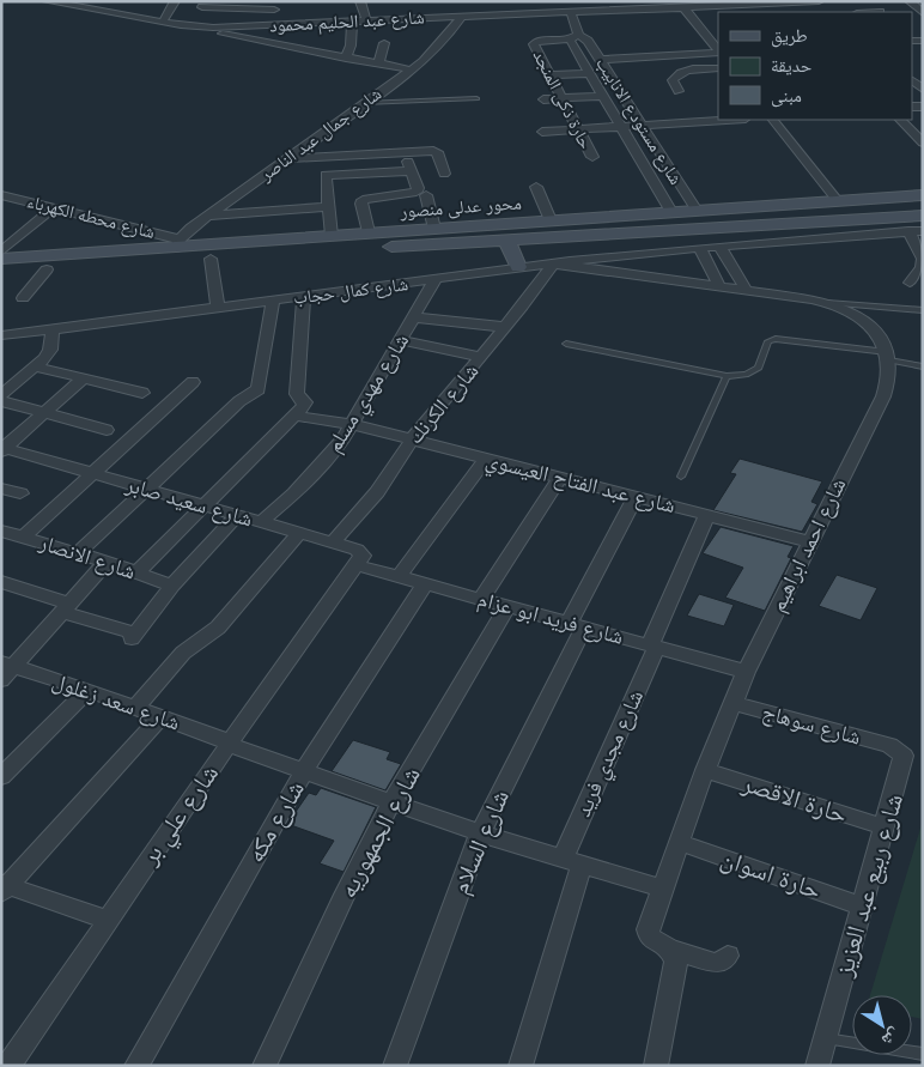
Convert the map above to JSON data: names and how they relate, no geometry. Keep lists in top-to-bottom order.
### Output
{
  "streets": {
    "main road": ["محور عدلى منصور"],
    "street": [
      "شارع عبد الحليم محمود",
      "حارة ذكى المنجد",
      "شارع مستودع الانابيب",
      "شارع جمال عبد الناصر",
      "شارع محطه الكهرباء",
      "شارع كمال حجاب",
      "شارع مهدي مسلم",
      "شارع الكرنك",
      "شارع عبد الفتاح العيسوي",
      "شارع سعيد صابر",
      "شارع احمد ابراهيم",
      "شارع الانصار",
      "شارع فريد ابو عزام",
      "شارع سعد زغلول",
      "شارع سوهاج",
      "شارع مجدي فريد",
      "حارة الاقصر",
      "شارع علي بر",
      "شارع مكه",
      "شارع الجمهوريه",
      "شارع السلام",
      "حارة اسوان",
      "شارع ربيع عبد العزيز"
    ]
  },
  "crossings": [
    ["شارع عبد الحليم محمود", "شارع مستودع الانابيب"],
    ["شارع عبد الحليم محمود", "شارع جمال عبد الناصر"],
    ["حارة ذكى المنجد", "شارع مستودع الانابيب"],
    ["شارع مستودع الانابيب", "محور عدلى منصور"],
    ["شارع جمال عبد الناصر", "محور عدلى منصور"],
    ["شارع جمال عبد الناصر", "شارع محطه الكهرباء"],
    ["محور عدلى منصور", "شارع محطه الكهرباء"],
    ["شارع كمال حجاب", "شارع مهدي مسلم"],
    ["شارع كمال حجاب", "شارع الكرنك"],
    ["شارع مهدي مسلم", "شارع عبد الفتاح العيسوي"],
    ["شارع مهدي مسلم", "شارع سعيد صابر"],
    ["شارع الكرنك", "شارع عبد الفتاح العيسوي"],
    ["شارع الكرنك", "شارع سعيد صابر"],
    ["شارع عبد الفتاح العيسوي", "شارع احمد ابراهيم"],
    ["شارع عبد الفتاح العيسوي", "شارع مجدي فريد"],
    ["شارع عبد الفتاح العيسوي", "شارع السلام"],
    ["شارع سعيد صابر", "شارع فريد ابو عزام"],
    ["شارع سعيد صابر", "شارع علي بر"],
    ["شارع احمد ابراهيم", "شارع فريد ابو عزام"],
    ["شارع احمد ابراهيم", "شارع سعد زغلول"],
    ["شارع احمد ابراهيم", "شارع سوهاج"],
    ["شارع احمد ابراهيم", "حارة الاقصر"],
    ["شارع احمد ابراهيم", "حارة اسوان"],
    ["شارع فريد ابو عزام", "شارع مجدي فريد"],
    ["شارع فريد ابو عزام", "شارع علي بر"],
    ["شارع فريد ابو عزام", "شارع مكه"],
    ["شارع فريد ابو عزام", "شارع الجمهوريه"],
    ["شارع فريد ابو عزام", "شارع السلام"],
    ["شارع سعد زغلول", "شارع مجدي فريد"],
    ["شارع سعد زغلول", "شارع علي بر"],
    ["شارع سعد زغلول", "شارع مكه"],
    ["شارع سعد زغلول", "شارع الجمهوريه"],
    ["شارع سعد زغلول", "شارع السلام"],
    ["شارع سوهاج", "شارع ربيع عبد العزيز"],
    ["حارة الاقصر", "شارع ربيع عبد العزيز"],
    ["حارة اسوان", "شارع ربيع عبد العزيز"]
  ],
  "legend": ["طريق", "حديقة", "مبنى"],
  "north": "bottom right"
}
